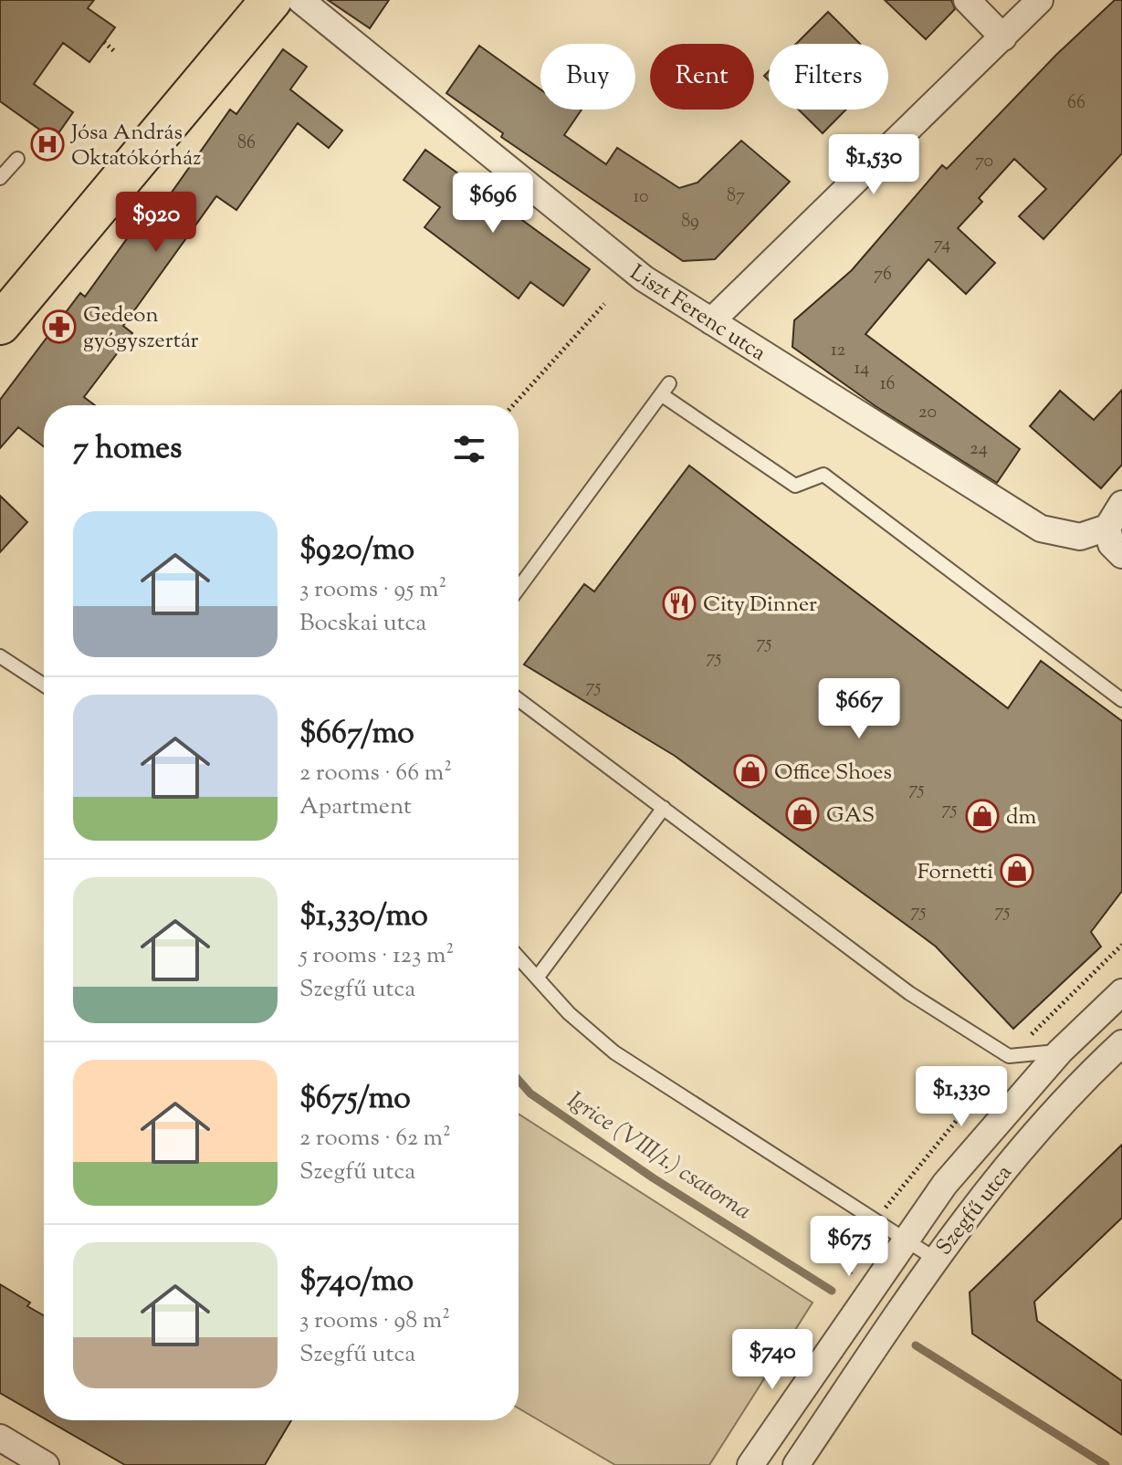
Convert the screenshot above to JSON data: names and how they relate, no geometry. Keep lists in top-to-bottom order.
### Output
{
  "streets": {
    "street": ["Liszt Ferenc utca", "Szegfű utca"]
  },
  "water": ["Igrice (VIII/1.) csatorna"],
  "places": {
    "hospital": ["Jósa András Oktatókórház"],
    "pharmacy": ["Gedeon gyógyszertár"],
    "restaurant": ["City Dinner"],
    "shop": [
      "Office Shoes",
      "GAS",
      "dm",
      "Fornetti"
    ]
  },
  "house_numbers": [
    "66",
    "86",
    "70",
    "87",
    "10",
    "89",
    "74",
    "76",
    "12",
    "14",
    "16",
    "20",
    "24",
    "75",
    "75",
    "75",
    "75",
    "75",
    "75",
    "75"
  ],
  "page": {
    "chip": ["Buy", "Rent", "Filters"],
    "price": [
      "$1,530",
      "$696",
      "$920",
      "$667",
      "$1,330",
      "$675",
      "$740"
    ],
    "heading": "7 homes",
    "list": [
      {
        "name": "$920/mo",
        "note": "3 rooms · 95 m² · Bocskai utca"
      },
      {
        "name": "$667/mo",
        "note": "2 rooms · 66 m² · Apartment"
      },
      {
        "name": "$1,330/mo",
        "note": "5 rooms · 123 m² · Szegfű utca"
      },
      {
        "name": "$675/mo",
        "note": "2 rooms · 62 m² · Szegfű utca"
      },
      {
        "name": "$740/mo",
        "note": "3 rooms · 98 m² · Szegfű utca"
      }
    ]
  }
}
